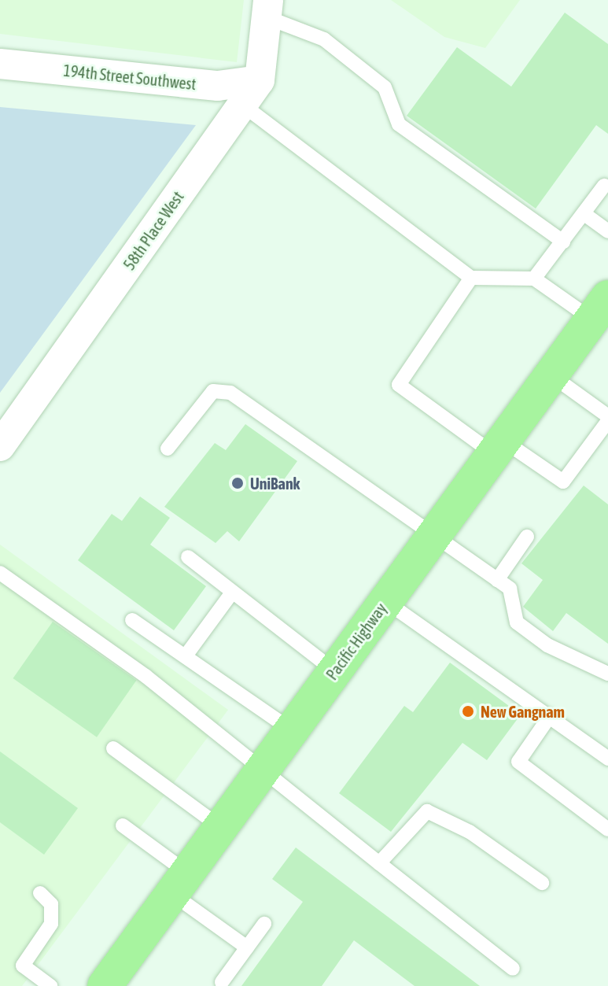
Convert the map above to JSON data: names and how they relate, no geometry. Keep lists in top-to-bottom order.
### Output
{
  "streets": {
    "highway": ["Pacific Highway"],
    "street": ["194th Street Southwest", "58th Place West"]
  },
  "crossings": [
    ["194th Street Southwest", "58th Place West"]
  ],
  "places": ["UniBank", "New Gangnam"]
}
